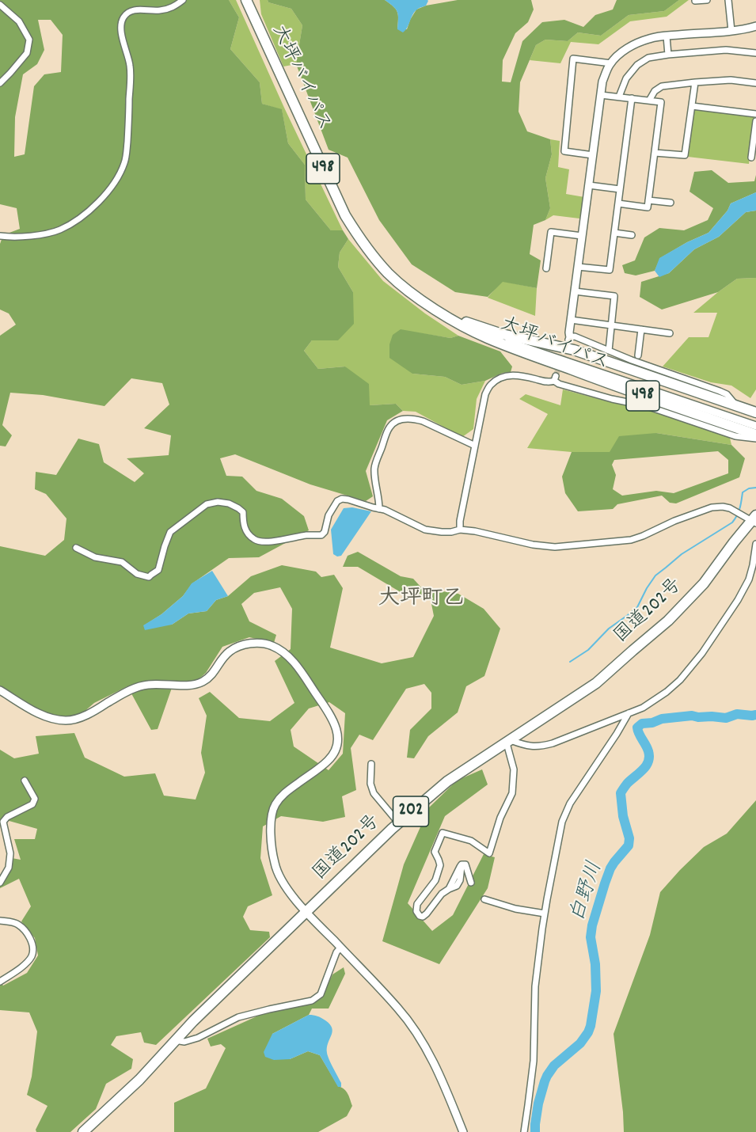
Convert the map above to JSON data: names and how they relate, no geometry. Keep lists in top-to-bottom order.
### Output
{
  "streets": {
    "highway": [
      "大坪バイパス",
      "498",
      "国道202号",
      "202"
    ]
  },
  "districts": ["大坪町乙"],
  "water": ["白野川"]
}
